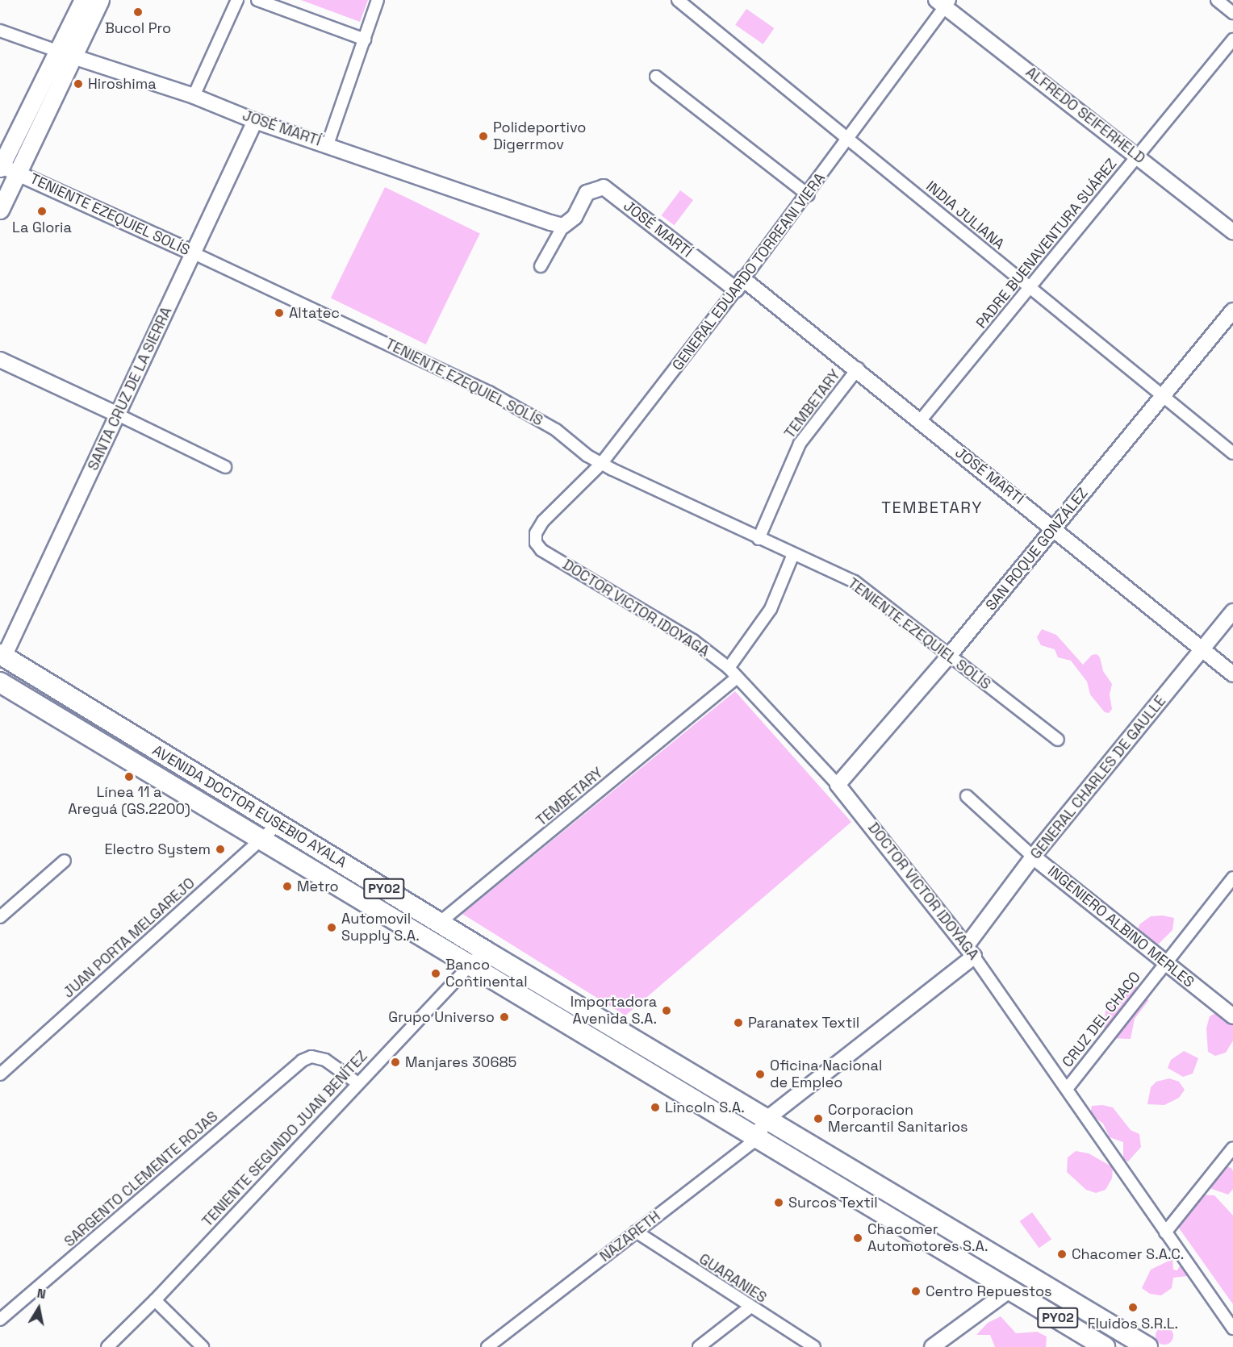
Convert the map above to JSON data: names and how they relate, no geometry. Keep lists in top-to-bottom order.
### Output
{
  "streets": {
    "highway": ["AVENIDA DOCTOR EUSEBIO AYALA", "PY02"],
    "street": [
      "ALFREDO SEIFERHELD",
      "JOSÉ MARTÍ",
      "TENIENTE EZEQUIEL SOLÍS",
      "INDIA JULIANA",
      "PADRE BUENAVENTURA SUÁREZ",
      "GENERAL EDUARDO TORREANI VIERA",
      "SANTA CRUZ DE LA SIERRA",
      "TEMBETARY",
      "SAN ROQUE GONZÁLEZ",
      "DOCTOR VICTOR IDOYAGA",
      "GENERAL CHARLES DE GAULLE",
      "INGENIERO ALBINO MERLES",
      "JUAN PORTA MELGAREJO",
      "CRUZ DEL CHACO",
      "TENIENTE SEGUNDO JUAN BENÍTEZ",
      "SARGENTO CLEMENTE ROJAS",
      "NAZARETH",
      "GUARANIES"
    ]
  },
  "crossings": [
    ["ALFREDO SEIFERHELD", "PADRE BUENAVENTURA SUÁREZ"],
    ["ALFREDO SEIFERHELD", "GENERAL EDUARDO TORREANI VIERA"],
    ["JOSÉ MARTÍ", "PADRE BUENAVENTURA SUÁREZ"],
    ["JOSÉ MARTÍ", "GENERAL EDUARDO TORREANI VIERA"],
    ["JOSÉ MARTÍ", "SANTA CRUZ DE LA SIERRA"],
    ["JOSÉ MARTÍ", "TEMBETARY"],
    ["JOSÉ MARTÍ", "SAN ROQUE GONZÁLEZ"],
    ["JOSÉ MARTÍ", "GENERAL CHARLES DE GAULLE"],
    ["TENIENTE EZEQUIEL SOLÍS", "GENERAL EDUARDO TORREANI VIERA"],
    ["TENIENTE EZEQUIEL SOLÍS", "SANTA CRUZ DE LA SIERRA"],
    ["TENIENTE EZEQUIEL SOLÍS", "TEMBETARY"],
    ["TENIENTE EZEQUIEL SOLÍS", "SAN ROQUE GONZÁLEZ"],
    ["INDIA JULIANA", "PADRE BUENAVENTURA SUÁREZ"],
    ["INDIA JULIANA", "GENERAL EDUARDO TORREANI VIERA"],
    ["INDIA JULIANA", "SAN ROQUE GONZÁLEZ"],
    ["GENERAL EDUARDO TORREANI VIERA", "DOCTOR VICTOR IDOYAGA"],
    ["SANTA CRUZ DE LA SIERRA", "AVENIDA DOCTOR EUSEBIO AYALA"],
    ["TEMBETARY", "DOCTOR VICTOR IDOYAGA"],
    ["TEMBETARY", "AVENIDA DOCTOR EUSEBIO AYALA"],
    ["SAN ROQUE GONZÁLEZ", "DOCTOR VICTOR IDOYAGA"],
    ["DOCTOR VICTOR IDOYAGA", "GENERAL CHARLES DE GAULLE"],
    ["DOCTOR VICTOR IDOYAGA", "CRUZ DEL CHACO"],
    ["GENERAL CHARLES DE GAULLE", "AVENIDA DOCTOR EUSEBIO AYALA"],
    ["GENERAL CHARLES DE GAULLE", "INGENIERO ALBINO MERLES"],
    ["GENERAL CHARLES DE GAULLE", "NAZARETH"],
    ["AVENIDA DOCTOR EUSEBIO AYALA", "JUAN PORTA MELGAREJO"],
    ["AVENIDA DOCTOR EUSEBIO AYALA", "TENIENTE SEGUNDO JUAN BENÍTEZ"],
    ["AVENIDA DOCTOR EUSEBIO AYALA", "NAZARETH"],
    ["INGENIERO ALBINO MERLES", "CRUZ DEL CHACO"],
    ["TENIENTE SEGUNDO JUAN BENÍTEZ", "SARGENTO CLEMENTE ROJAS"],
    ["NAZARETH", "GUARANIES"]
  ],
  "districts": ["TEMBETARY"],
  "places": [
    "Bucol Pro",
    "Hiroshima",
    "Polideportivo Digerrmov",
    "La Gloria",
    "Altatec",
    "Línea 11 a Areguá (GS.2200)",
    "Electro System",
    "Metro",
    "Automovil Supply S.A.",
    "Banco Continental",
    "Importadora Avenida S.A.",
    "Grupo Universo",
    "Paranatex Textil",
    "Manjares 30685",
    "Oficina Nacional de Empleo",
    "Lincoln S.A.",
    "Corporacion Mercantil Sanitarios",
    "Surcos Textil",
    "Chacomer Automotores S.A.",
    "Chacomer S.A.C.",
    "Centro Repuestos",
    "Fluidos S.R.L."
  ],
  "north": "top"
}
